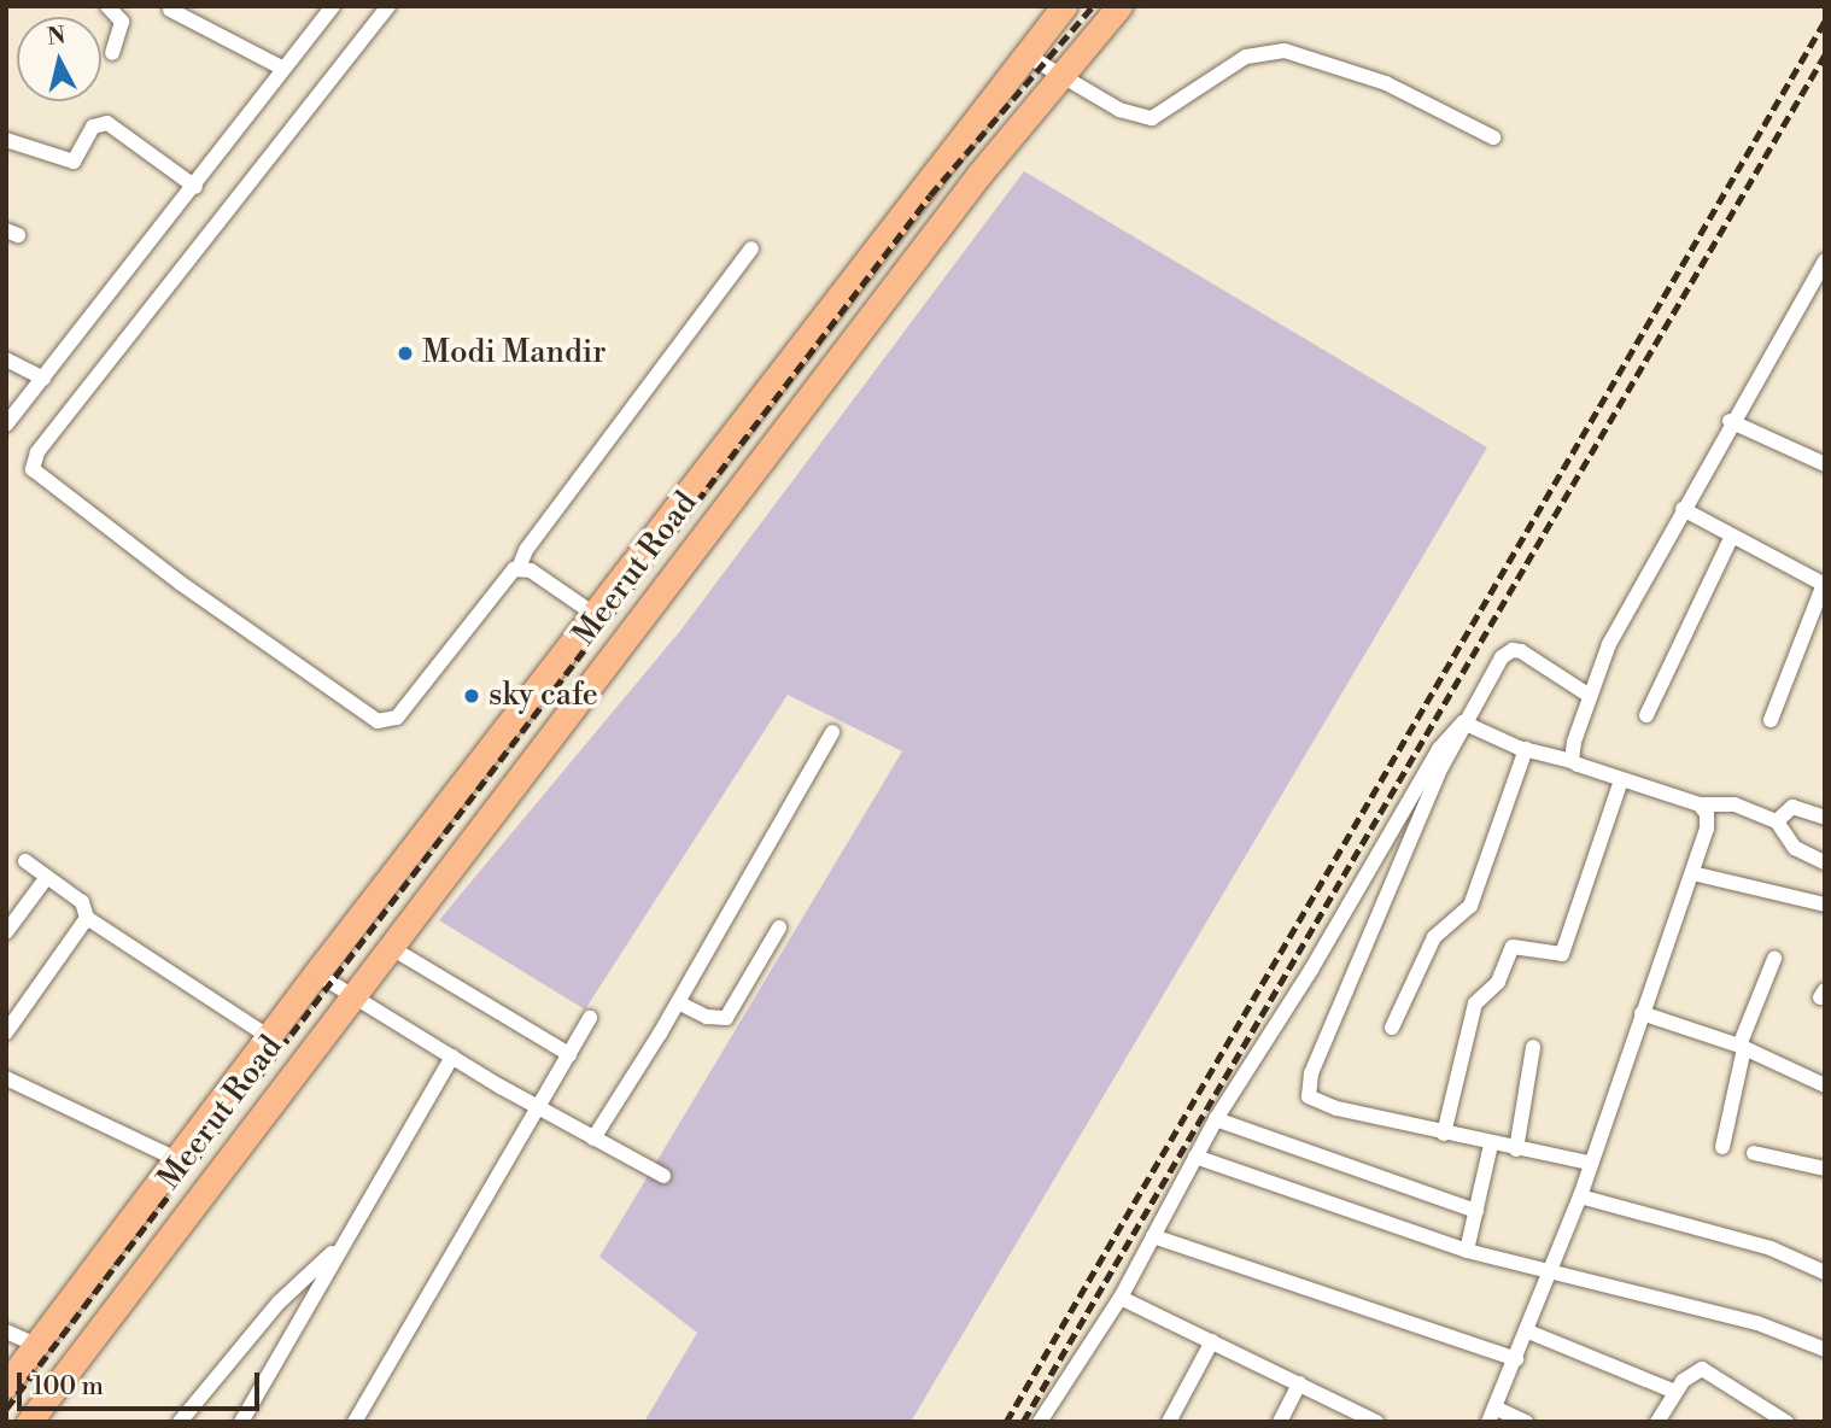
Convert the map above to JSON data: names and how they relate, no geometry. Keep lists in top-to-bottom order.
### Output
{
  "streets": {
    "highway": ["Meerut Road"]
  },
  "places": ["Modi Mandir", "sky cafe"],
  "scale_bar": "100 m",
  "north": "top"
}
